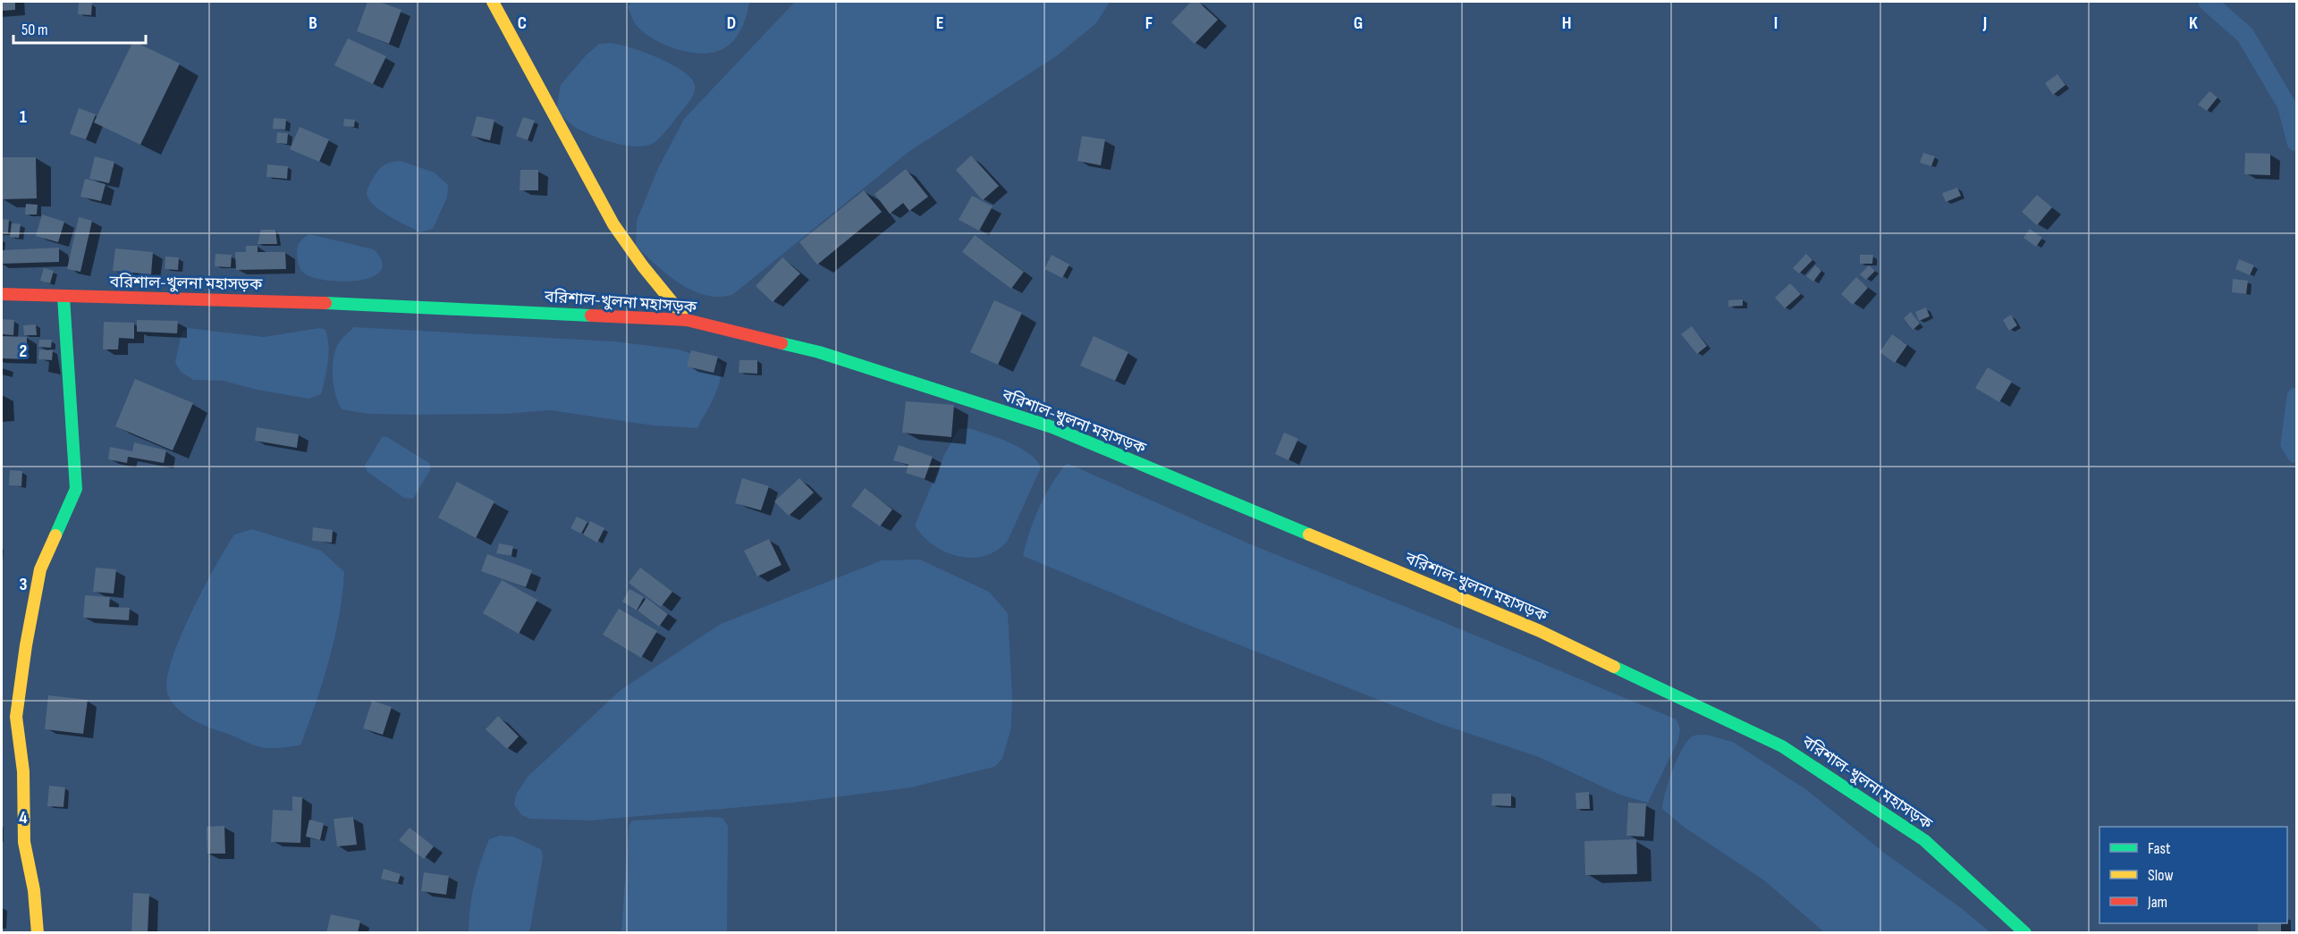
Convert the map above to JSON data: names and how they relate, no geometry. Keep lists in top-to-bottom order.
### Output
{
  "streets": {
    "main road": ["বরিশাল-খুলনা মহাসড়ক"]
  },
  "legend": ["Fast", "Slow", "Jam"],
  "scale_bar": "50 m",
  "grid": {
    "columns": [
      "B",
      "C",
      "D",
      "E",
      "F",
      "G",
      "H",
      "I",
      "J",
      "K"
    ],
    "rows": [
      "1",
      "2",
      "3",
      "4"
    ]
  }
}
